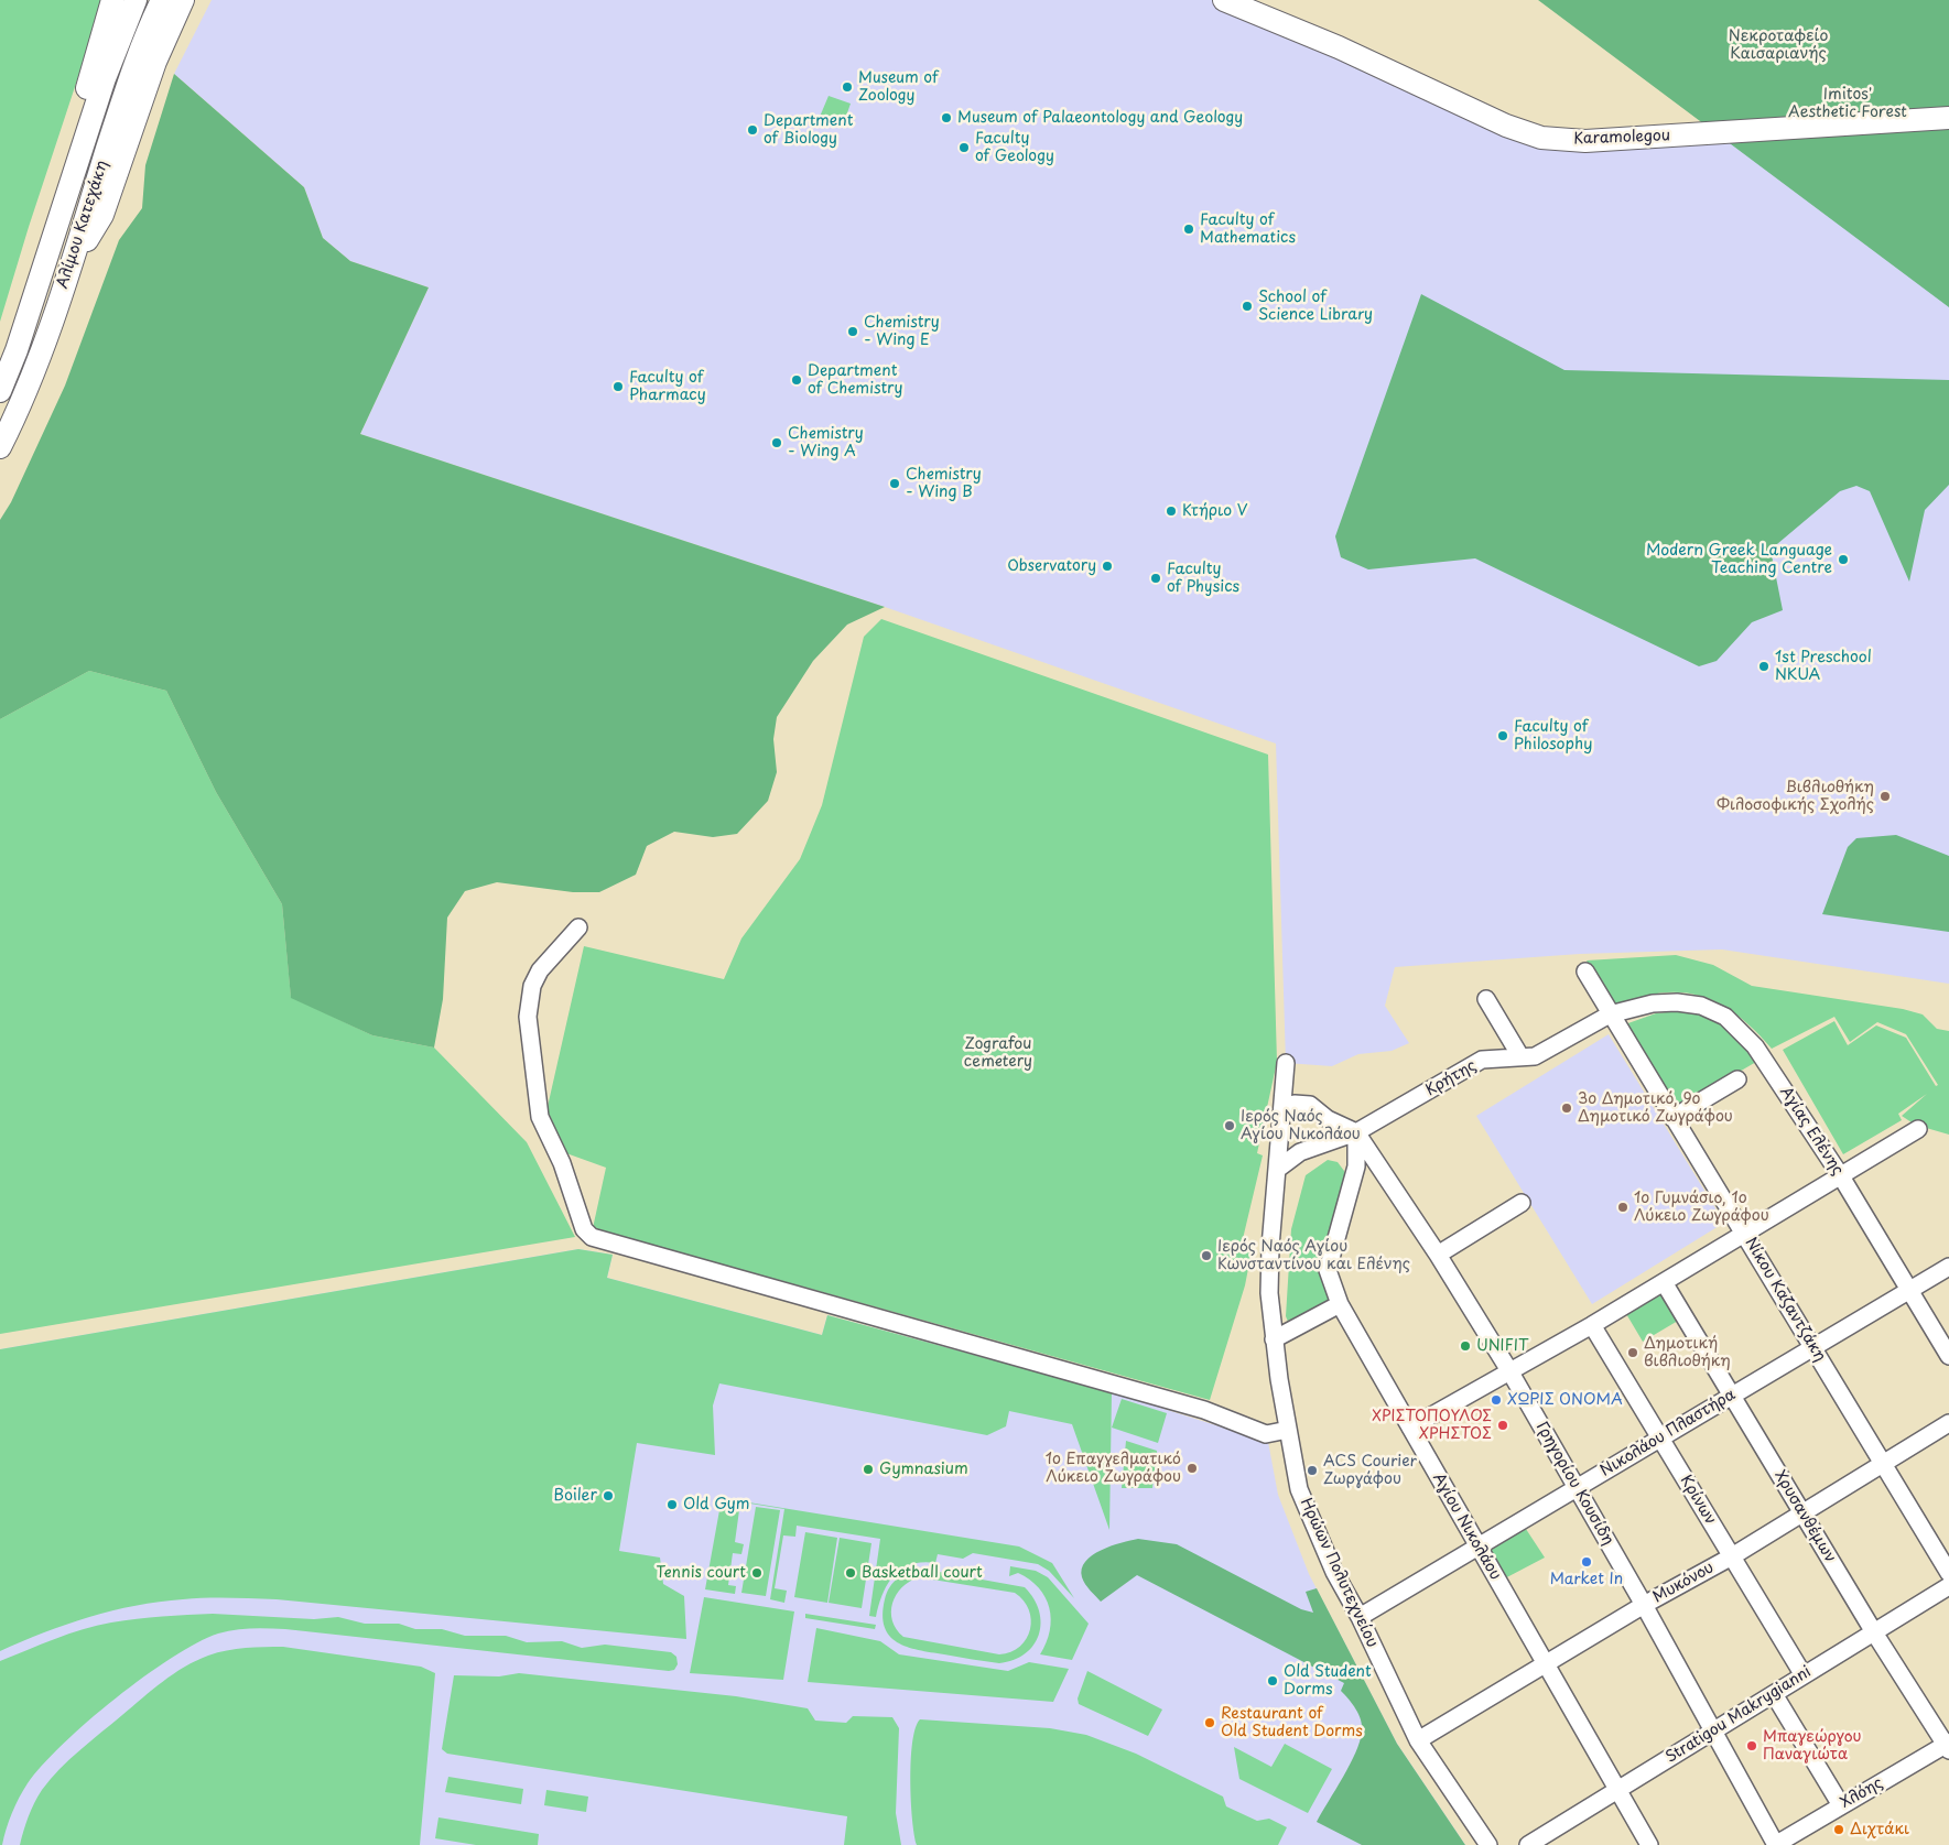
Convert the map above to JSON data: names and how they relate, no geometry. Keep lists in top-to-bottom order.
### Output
{
  "streets": {
    "main road": ["Karamolegou", "Αλίμου Κατεχάκη"],
    "street": [
      "Κρήτης",
      "Αγίας Ελένης",
      "Νίκου Καζαντζάκη",
      "Νικολάου Πλαστήρα",
      "Γρηγορίου Κουσίδη",
      "Κρίνων",
      "Χρυσανθέμων",
      "Αγίου Νικολάου",
      "Ηρώων Πολυτεχνείου",
      "Μυκόνου",
      "Stratigou Makrygianni",
      "Χλόης"
    ]
  },
  "crossings": [
    ["Κρήτης", "Αγίας Ελένης"],
    ["Κρήτης", "Νίκου Καζαντζάκη"],
    ["Κρήτης", "Γρηγορίου Κουσίδη"],
    ["Κρήτης", "Αγίου Νικολάου"],
    ["Αγίας Ελένης", "Νίκου Καζαντζάκη"],
    ["Αγίας Ελένης", "Νικολάου Πλαστήρα"],
    ["Νίκου Καζαντζάκη", "Νικολάου Πλαστήρα"],
    ["Νίκου Καζαντζάκη", "Μυκόνου"],
    ["Νικολάου Πλαστήρα", "Γρηγορίου Κουσίδη"],
    ["Νικολάου Πλαστήρα", "Κρίνων"],
    ["Νικολάου Πλαστήρα", "Χρυσανθέμων"],
    ["Νικολάου Πλαστήρα", "Αγίου Νικολάου"],
    ["Νικολάου Πλαστήρα", "Ηρώων Πολυτεχνείου"],
    ["Γρηγορίου Κουσίδη", "Αγίου Νικολάου"],
    ["Γρηγορίου Κουσίδη", "Μυκόνου"],
    ["Γρηγορίου Κουσίδη", "Stratigou Makrygianni"],
    ["Γρηγορίου Κουσίδη", "Χλόης"],
    ["Κρίνων", "Μυκόνου"],
    ["Κρίνων", "Stratigou Makrygianni"],
    ["Χρυσανθέμων", "Μυκόνου"],
    ["Χρυσανθέμων", "Stratigou Makrygianni"],
    ["Χρυσανθέμων", "Χλόης"],
    ["Αγίου Νικολάου", "Μυκόνου"],
    ["Αγίου Νικολάου", "Stratigou Makrygianni"],
    ["Ηρώων Πολυτεχνείου", "Μυκόνου"]
  ],
  "parks": ["Νεκροταφείο Καισαριανής", "Imitos' Aesthetic Forest", "Zografou cemetery"],
  "places": [
    "Museum of Zoology",
    "Museum of Palaeontology and Geology",
    "Department of Biology",
    "Faculty of Geology",
    "Faculty of Mathematics",
    "School of Science Library",
    "Chemistry - Wing Ε",
    "Department of Chemistry",
    "Faculty of Pharmacy",
    "Chemistry - Wing Α",
    "Chemistry - Wing Β",
    "Κτήριο V",
    "Modern Greek Language Teaching Centre",
    "Observatory",
    "Faculty of Physics",
    "1st Preschool NKUA",
    "Faculty of Philosophy",
    "Βιβλιοθήκη Φιλοσοφικής Σχολής",
    "3ο Δημοτικό, 9ο Δημοτικό Ζωγράφου",
    "Ιερός Ναός Αγίου Νικολάου",
    "1ο Γυμνάσιο, 1ο Λύκειο Ζωγράφου",
    "Ιερός Ναός Αγίου Κωνσταντίνου και Ελένης",
    "UNIFIT",
    "Δημοτική βιβλιοθήκη",
    "ΧΩΡΙΣ ΟΝΟΜΑ",
    "ΧΡΙΣΤΟΠΟΥΛΟΣ ΧΡΗΣΤΟΣ",
    "1ο Επαγγελματικό Λύκειο Ζωγράφου",
    "Gymnasium",
    "ACS Courier Ζωργάφου",
    "Boiler",
    "Old Gym",
    "Market In",
    "Tennis court",
    "Basketball court",
    "Old Student Dorms",
    "Restaurant of Old Student Dorms",
    "Μπαγεώργου Παναγιώτα",
    "Διχτάκι"
  ]
}
